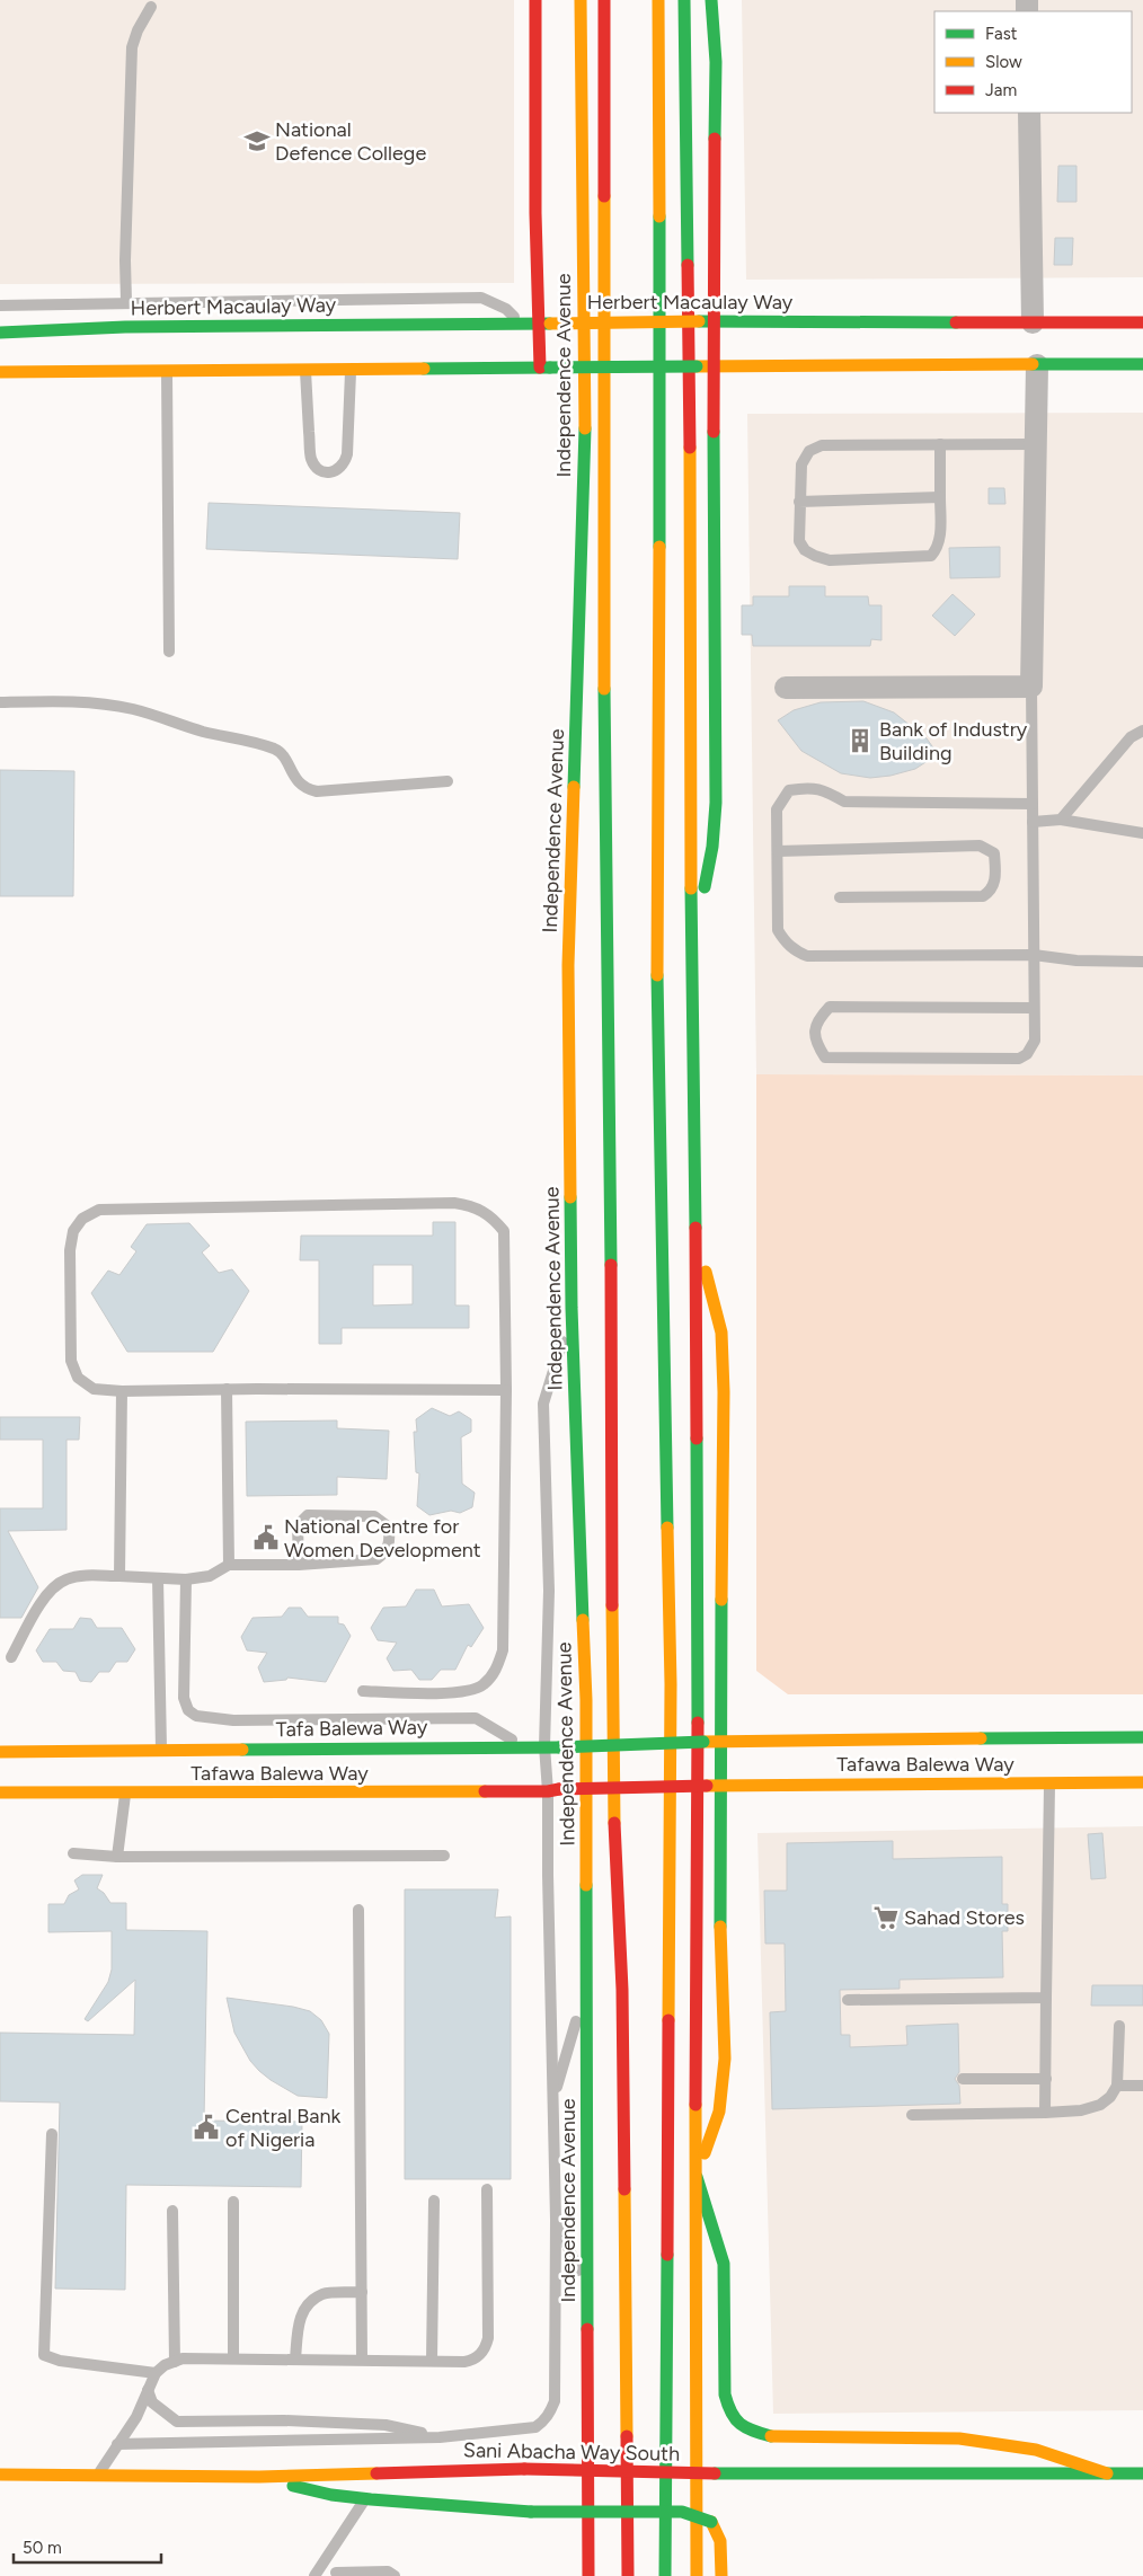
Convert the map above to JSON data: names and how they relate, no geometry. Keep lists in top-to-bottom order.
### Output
{
  "streets": {
    "main road": [
      "Herbert Macaulay Way",
      "Independence Avenue",
      "Tafa Balewa Way",
      "Tafawa Balewa Way",
      "Sani Abacha Way South"
    ]
  },
  "places": {
    "school or university": ["National Defence College"],
    "building": ["Bank of Industry Building"],
    "public building": ["National Centre for Women Development", "Central Bank of Nigeria"],
    "supermarket": ["Sahad Stores"]
  },
  "legend": ["Fast", "Slow", "Jam"],
  "scale_bar": "50 m"
}
